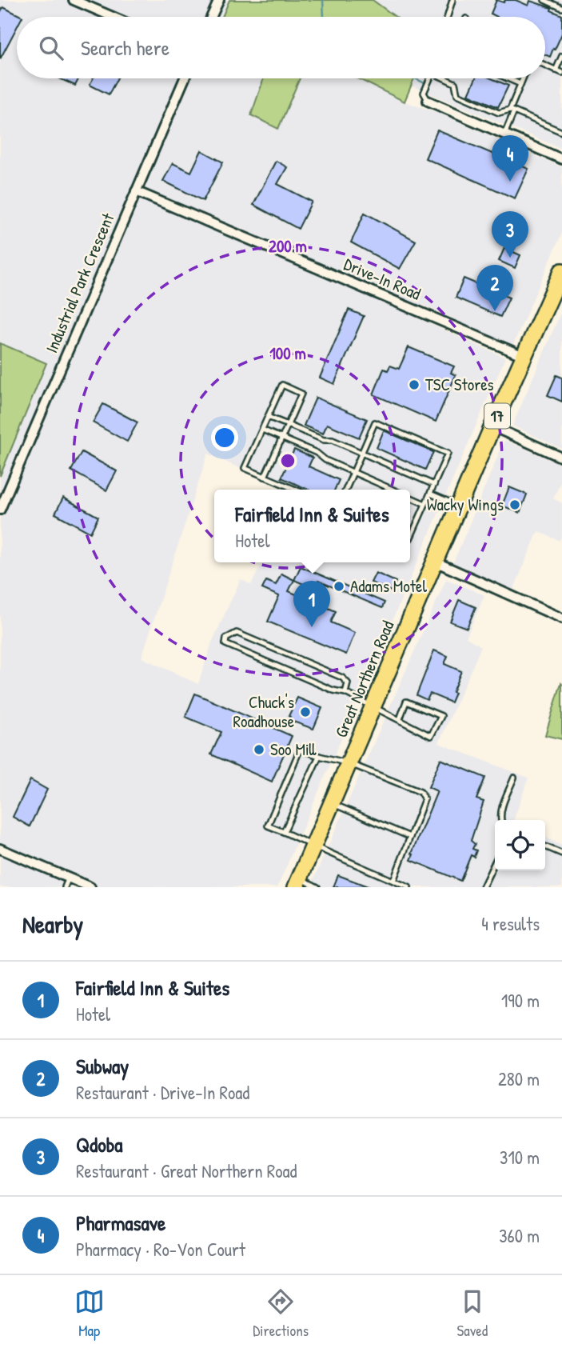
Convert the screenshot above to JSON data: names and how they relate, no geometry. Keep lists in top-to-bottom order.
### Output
{
  "streets": {
    "highway": ["17", "Great Northern Road"],
    "street": ["Drive-In Road", "Industrial Park Crescent"]
  },
  "crossings": [
    ["Drive-In Road", "Industrial Park Crescent"],
    ["Drive-In Road", "Great Northern Road"]
  ],
  "places": [
    "TSC Stores",
    "Wacky Wings",
    "Adams Motel",
    "Chuck's Roadhouse",
    "Soo Mill"
  ],
  "page": {
    "search": "Search here",
    "pins": [
      "4",
      "3",
      "2",
      "1"
    ],
    "popup": ["Fairfield Inn & Suites", "Hotel"],
    "heading": ["Nearby", "4 results"],
    "list": [
      {
        "mark": "1",
        "name": "Fairfield Inn & Suites",
        "note": "Hotel",
        "value": "190 m"
      },
      {
        "mark": "2",
        "name": "Subway",
        "note": "Restaurant · Drive-In Road",
        "value": "280 m"
      },
      {
        "mark": "3",
        "name": "Qdoba",
        "note": "Restaurant · Great Northern Road",
        "value": "310 m"
      },
      {
        "mark": "4",
        "name": "Pharmasave",
        "note": "Pharmacy · Ro-Von Court",
        "value": "360 m"
      }
    ],
    "nav": ["Map", "Directions", "Saved"]
  },
  "rings": ["200 m", "100 m"]
}
